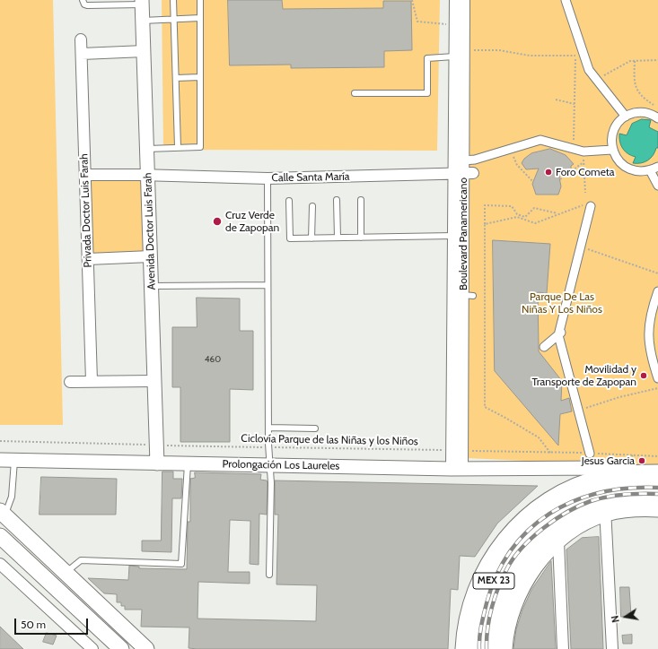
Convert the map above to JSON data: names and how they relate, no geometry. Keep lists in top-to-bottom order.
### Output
{
  "streets": {
    "main road": ["MEX 23"],
    "street": [
      "Calle Santa María",
      "Privada Doctor Luis Farah",
      "Avenida Doctor Luis Farah",
      "Boulevard Panamericano",
      "Prolongación Los Laureles"
    ],
    "path": ["Ciclovía Parque de las Niñas y los Niños"]
  },
  "crossings": [
    ["Calle Santa María", "Privada Doctor Luis Farah"],
    ["Calle Santa María", "Avenida Doctor Luis Farah"],
    ["Calle Santa María", "Boulevard Panamericano"],
    ["Avenida Doctor Luis Farah", "Ciclovía Parque de las Niñas y los Niños"],
    ["Avenida Doctor Luis Farah", "Prolongación Los Laureles"],
    ["Boulevard Panamericano", "Ciclovía Parque de las Niñas y los Niños"],
    ["Boulevard Panamericano", "Prolongación Los Laureles"]
  ],
  "parks": ["Parque De Las Niñas Y Los Niños"],
  "places": [
    "Foro Cometa",
    "Cruz Verde de Zapopan",
    "Movilidad y Transporte de Zapopan",
    "Jesus Garcia"
  ],
  "house_numbers": ["460"],
  "scale_bar": "50 m",
  "north": "left"
}
